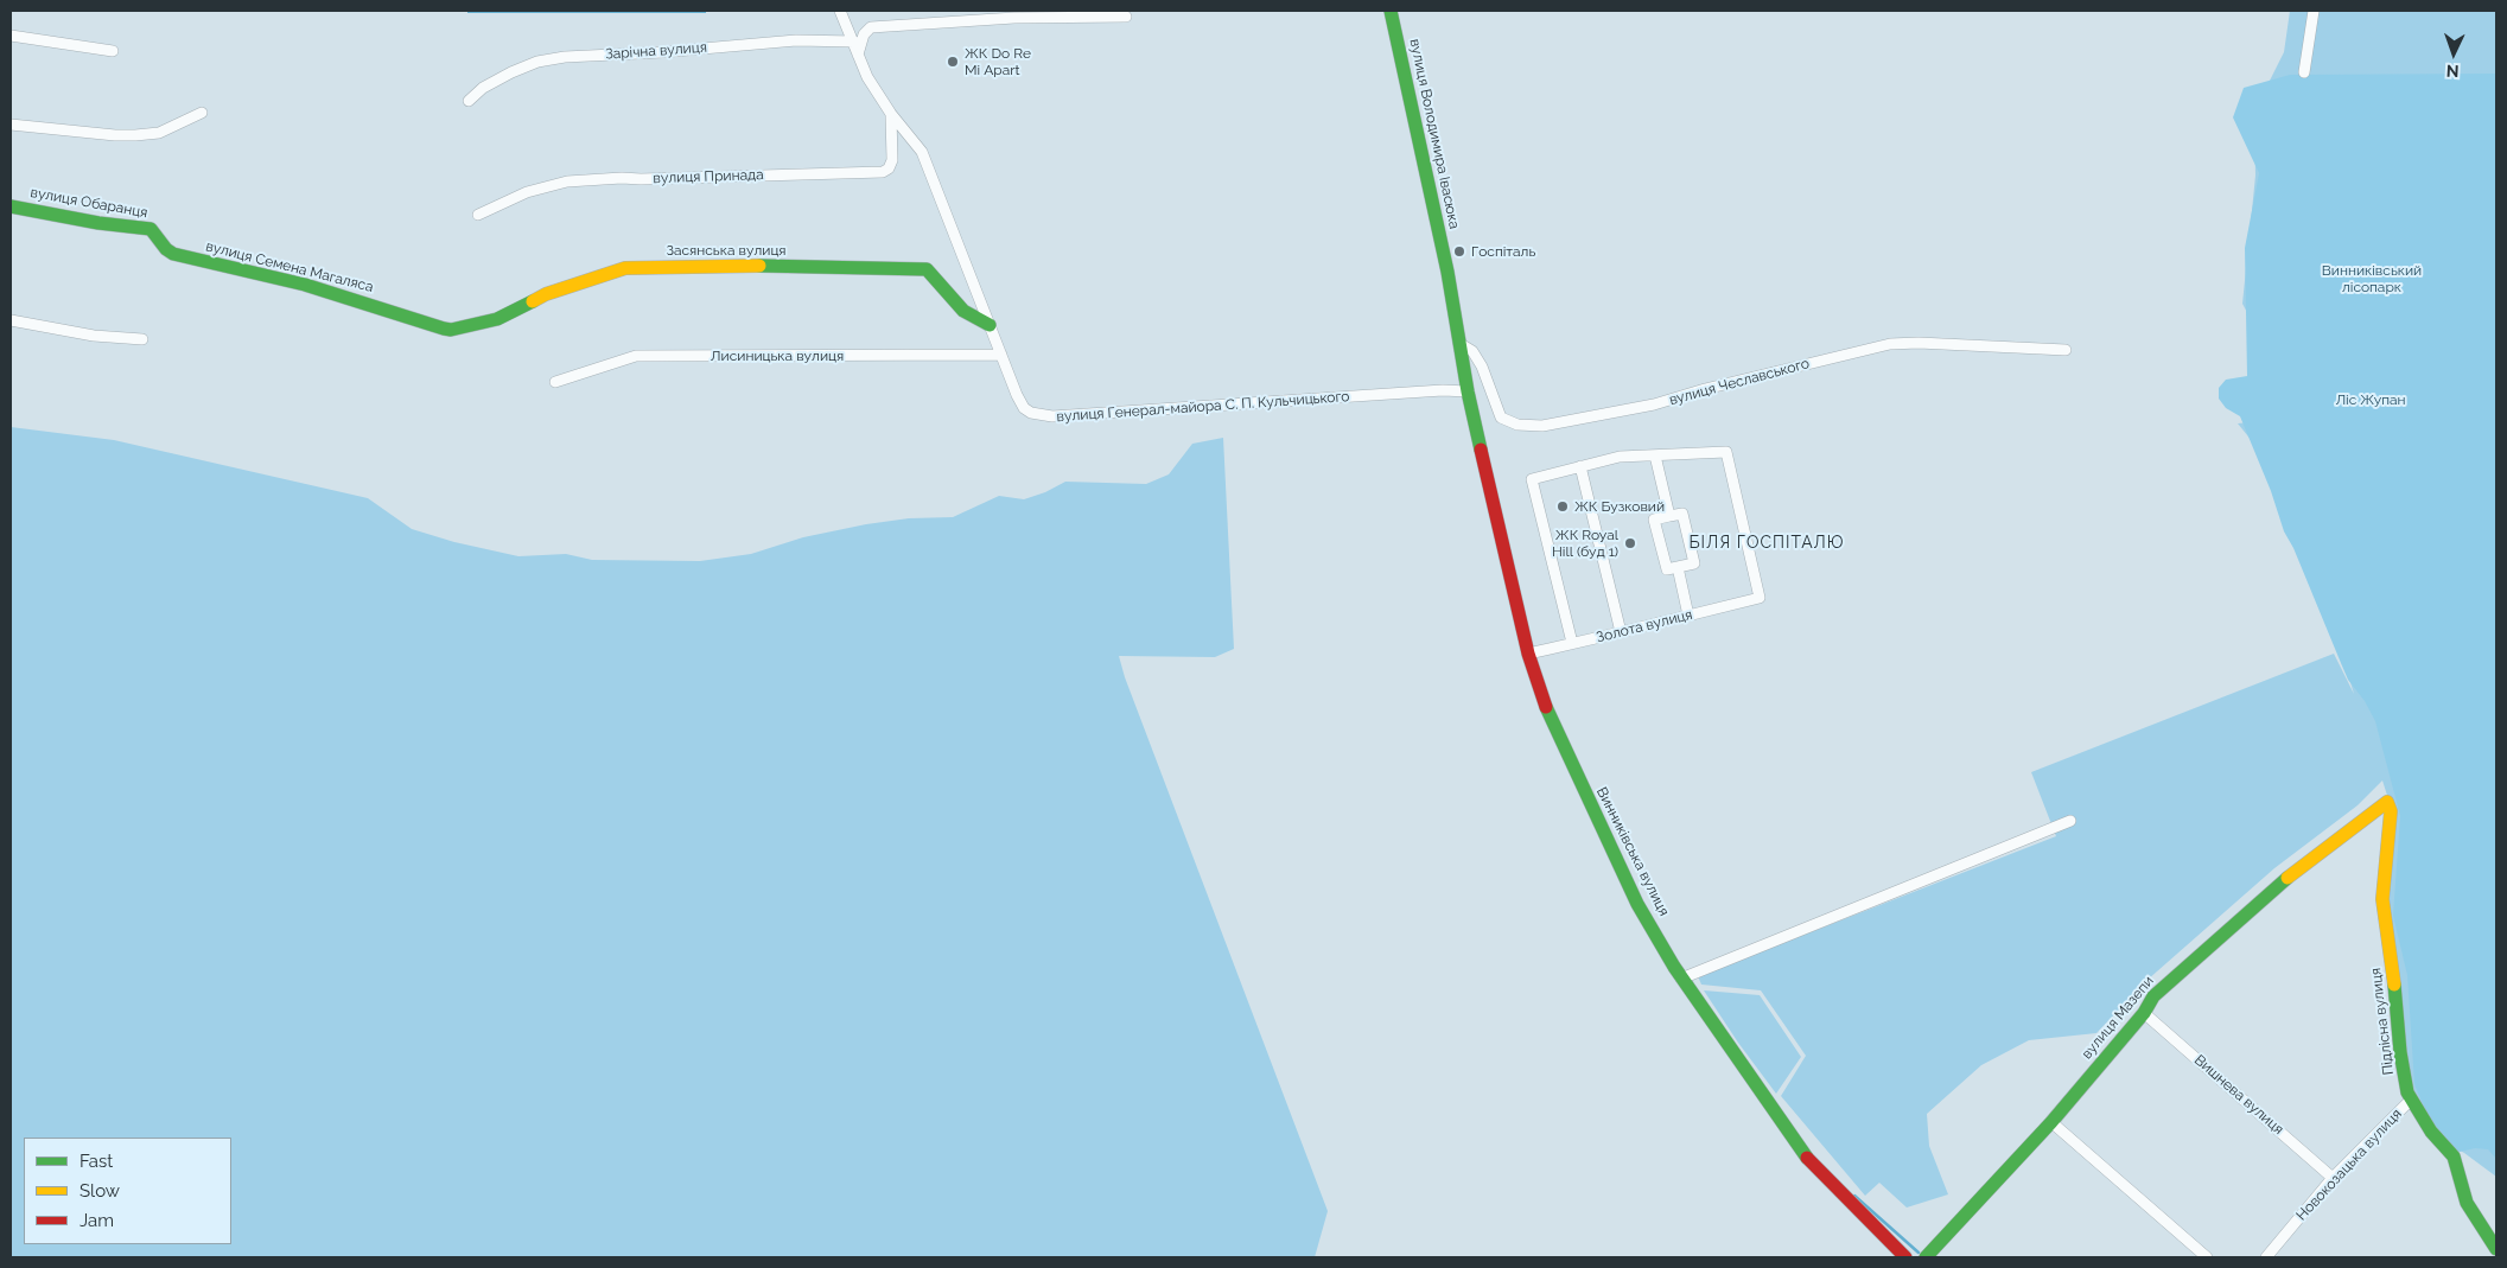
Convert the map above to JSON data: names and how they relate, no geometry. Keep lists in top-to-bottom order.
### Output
{
  "streets": {
    "street": [
      "Зарічна вулиця",
      "вулиця Володимира Івасюка",
      "вулиця Принада",
      "вулиця Обаранця",
      "Засянська вулиця",
      "вулиця Семена Магаляса",
      "Лисиницька вулиця",
      "вулиця Чеславського",
      "вулиця Генерал-майора С. П. Кульчицького",
      "Золота вулиця",
      "Винниківська вулиця",
      "вулиця Мазепи",
      "Підлісна вулиця",
      "Вишнева вулиця",
      "Новокозацька вулиця"
    ]
  },
  "crossings": [
    ["Зарічна вулиця", "вулиця Генерал-майора С. П. Кульчицького"],
    ["вулиця Володимира Івасюка", "вулиця Чеславського"],
    ["вулиця Володимира Івасюка", "вулиця Генерал-майора С. П. Кульчицького"],
    ["вулиця Володимира Івасюка", "Винниківська вулиця"],
    ["вулиця Принада", "вулиця Генерал-майора С. П. Кульчицького"],
    ["вулиця Обаранця", "вулиця Семена Магаляса"],
    ["Засянська вулиця", "вулиця Семена Магаляса"],
    ["Засянська вулиця", "вулиця Генерал-майора С. П. Кульчицького"],
    ["Лисиницька вулиця", "вулиця Генерал-майора С. П. Кульчицького"],
    ["вулиця Генерал-майора С. П. Кульчицького", "Винниківська вулиця"],
    ["Золота вулиця", "Винниківська вулиця"],
    ["вулиця Мазепи", "Підлісна вулиця"],
    ["вулиця Мазепи", "Вишнева вулиця"],
    ["Підлісна вулиця", "Новокозацька вулиця"],
    ["Вишнева вулиця", "Новокозацька вулиця"]
  ],
  "districts": ["БІЛЯ ГОСПІТАЛЮ"],
  "parks": ["Винниківський лісопарк", "Ліс Жупан"],
  "places": [
    "ЖК Do Re Mi Apart",
    "Госпіталь",
    "ЖК Бузковий",
    "ЖК Royal Hill (буд 1)"
  ],
  "legend": ["Fast", "Slow", "Jam"],
  "north": "bottom"
}
